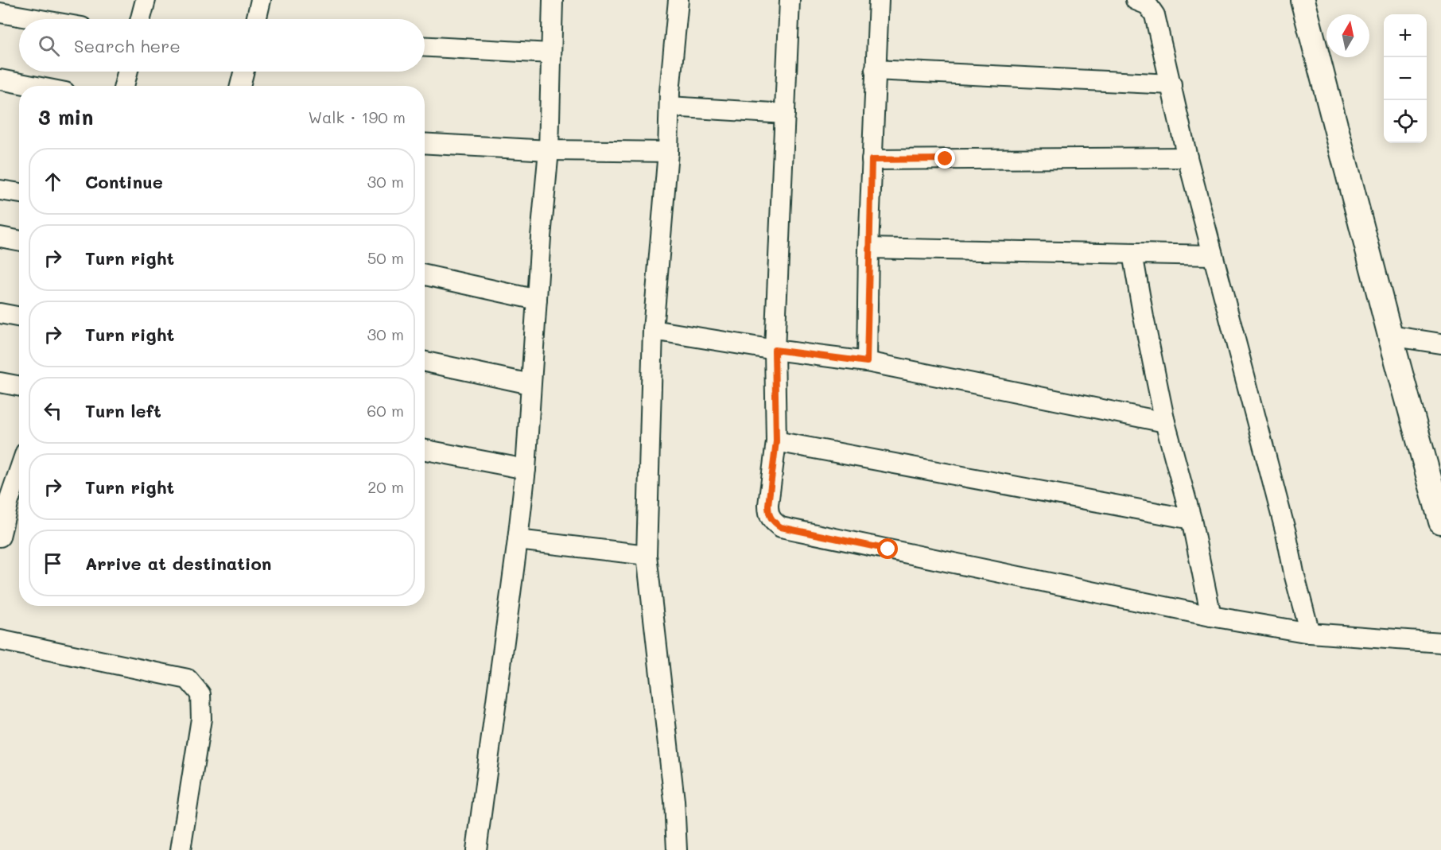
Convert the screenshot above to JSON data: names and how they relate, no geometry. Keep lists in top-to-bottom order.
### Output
{
  "north": "top",
  "page": {
    "map_buttons": ["+", "−"],
    "search": "Search here",
    "heading": ["3 min", "Walk · 190 m"],
    "list": [
      ["Continue", "30 m"],
      ["Turn right", "50 m"],
      ["Turn right", "30 m"],
      ["Turn left", "60 m"],
      ["Turn right", "20 m"],
      "Arrive at destination"
    ]
  }
}
